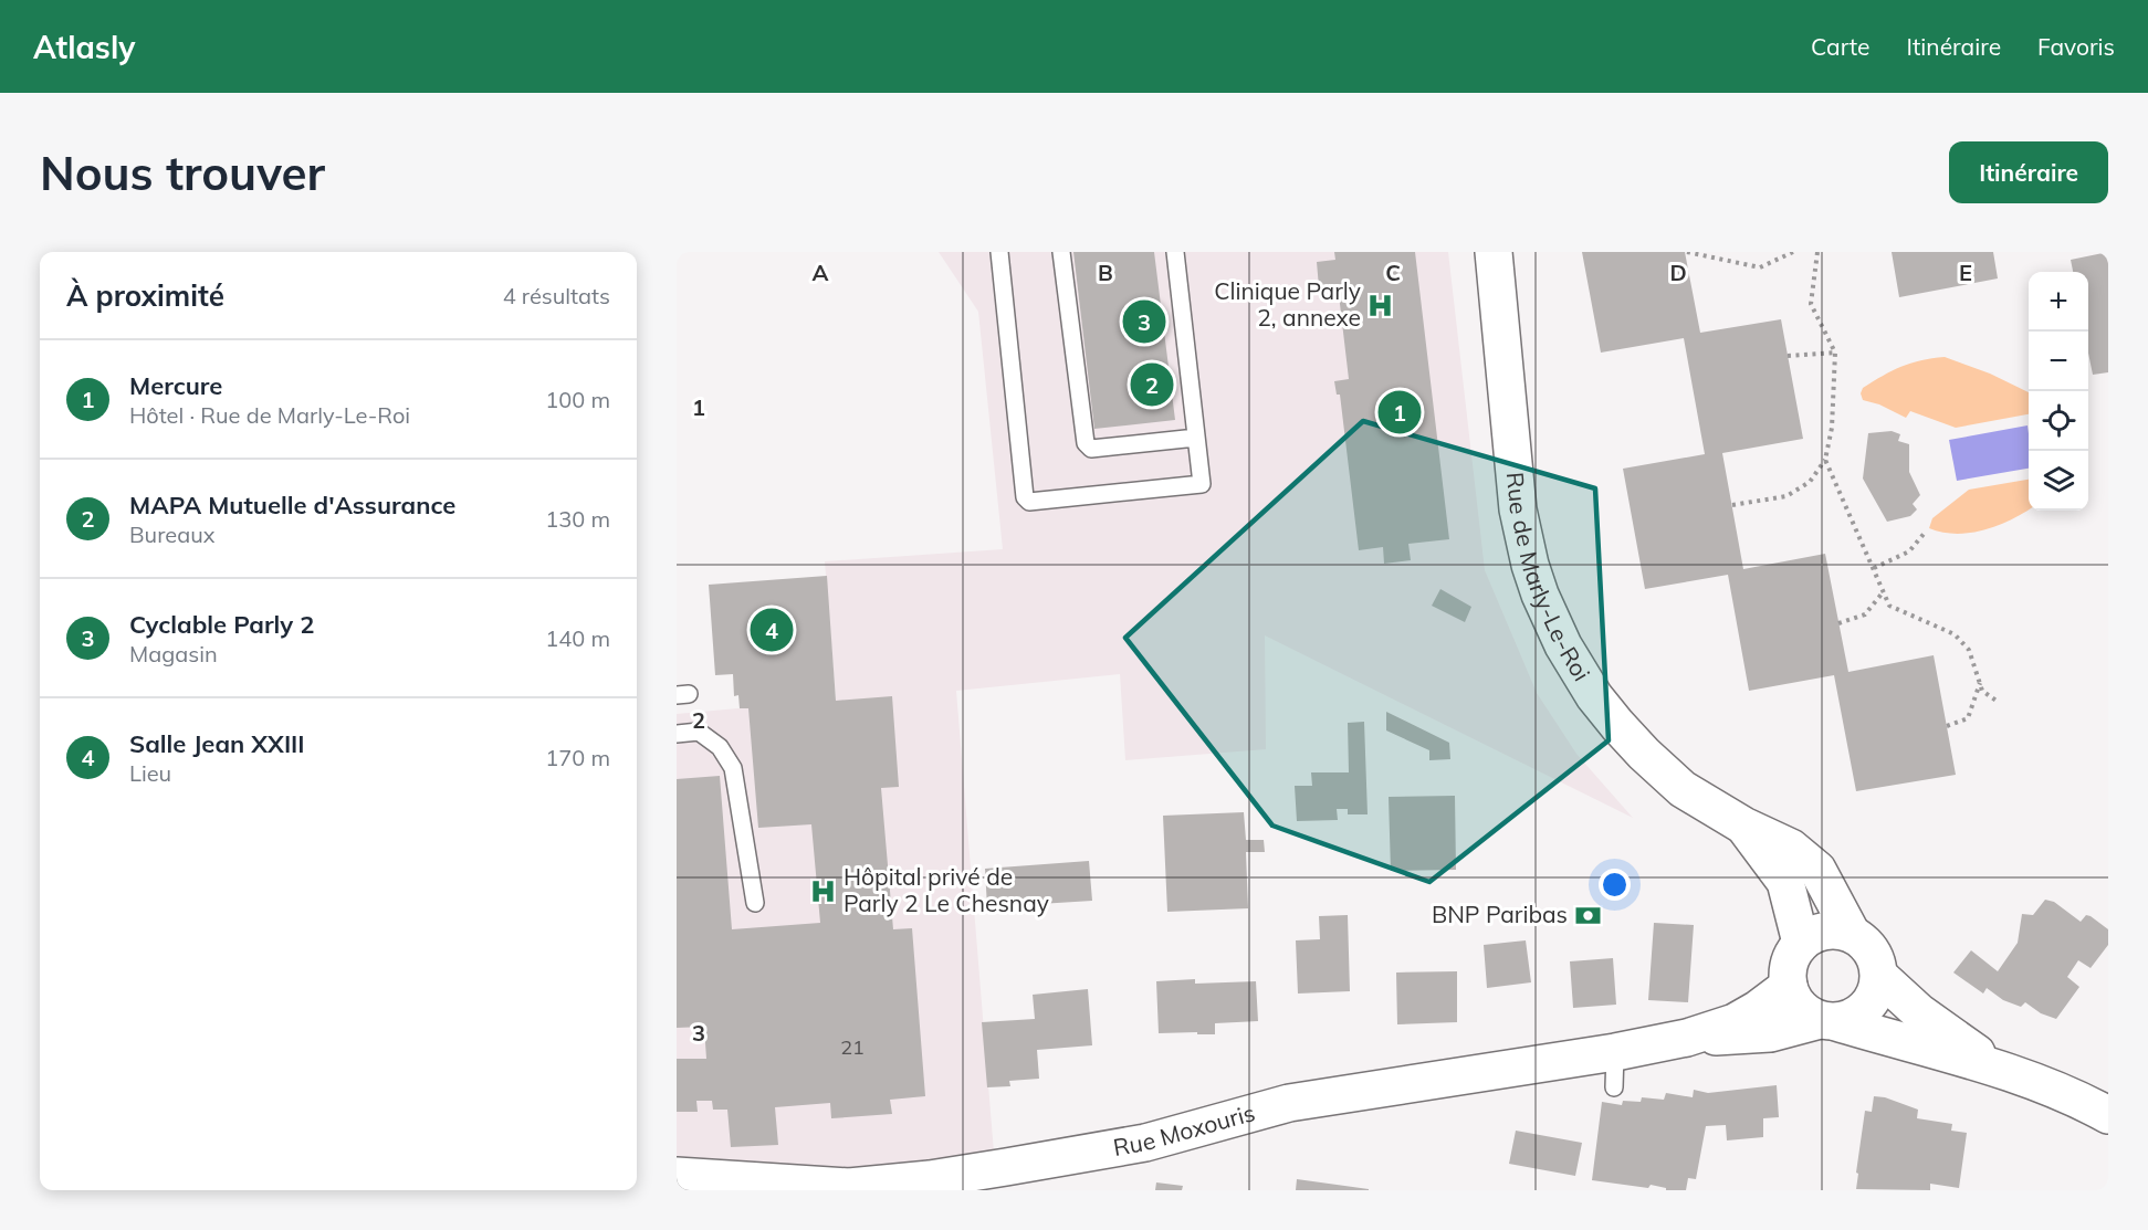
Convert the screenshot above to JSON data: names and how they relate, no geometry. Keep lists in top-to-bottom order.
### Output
{
  "streets": {
    "street": ["Rue de Marly-Le-Roi", "Rue Moxouris"]
  },
  "crossings": [
    ["Rue de Marly-Le-Roi", "Rue Moxouris"]
  ],
  "places": {
    "hospital": ["Clinique Parly 2, annexe", "Hôpital privé de Parly 2 Le Chesnay"],
    "bank": ["BNP Paribas"]
  },
  "house_numbers": ["21"],
  "page": {
    "header": "Atlasly",
    "nav": ["Carte", "Itinéraire", "Favoris"],
    "buttons": "Itinéraire",
    "title": "Nous trouver",
    "heading": ["À proximité", "4 résultats"],
    "map_buttons": ["+", "−"],
    "pins": [
      "3",
      "2",
      "1",
      "4"
    ],
    "list": [
      {
        "mark": "1",
        "name": "Mercure",
        "note": "Hôtel · Rue de Marly-Le-Roi",
        "value": "100 m"
      },
      {
        "mark": "2",
        "name": "MAPA Mutuelle d'Assurance",
        "note": "Bureaux",
        "value": "130 m"
      },
      {
        "mark": "3",
        "name": "Cyclable Parly 2",
        "note": "Magasin",
        "value": "140 m"
      },
      {
        "mark": "4",
        "name": "Salle Jean XXIII",
        "note": "Lieu",
        "value": "170 m"
      }
    ]
  },
  "grid": {
    "columns": [
      "A",
      "B",
      "C",
      "D",
      "E"
    ],
    "rows": ["1", "2", "3"]
  }
}
